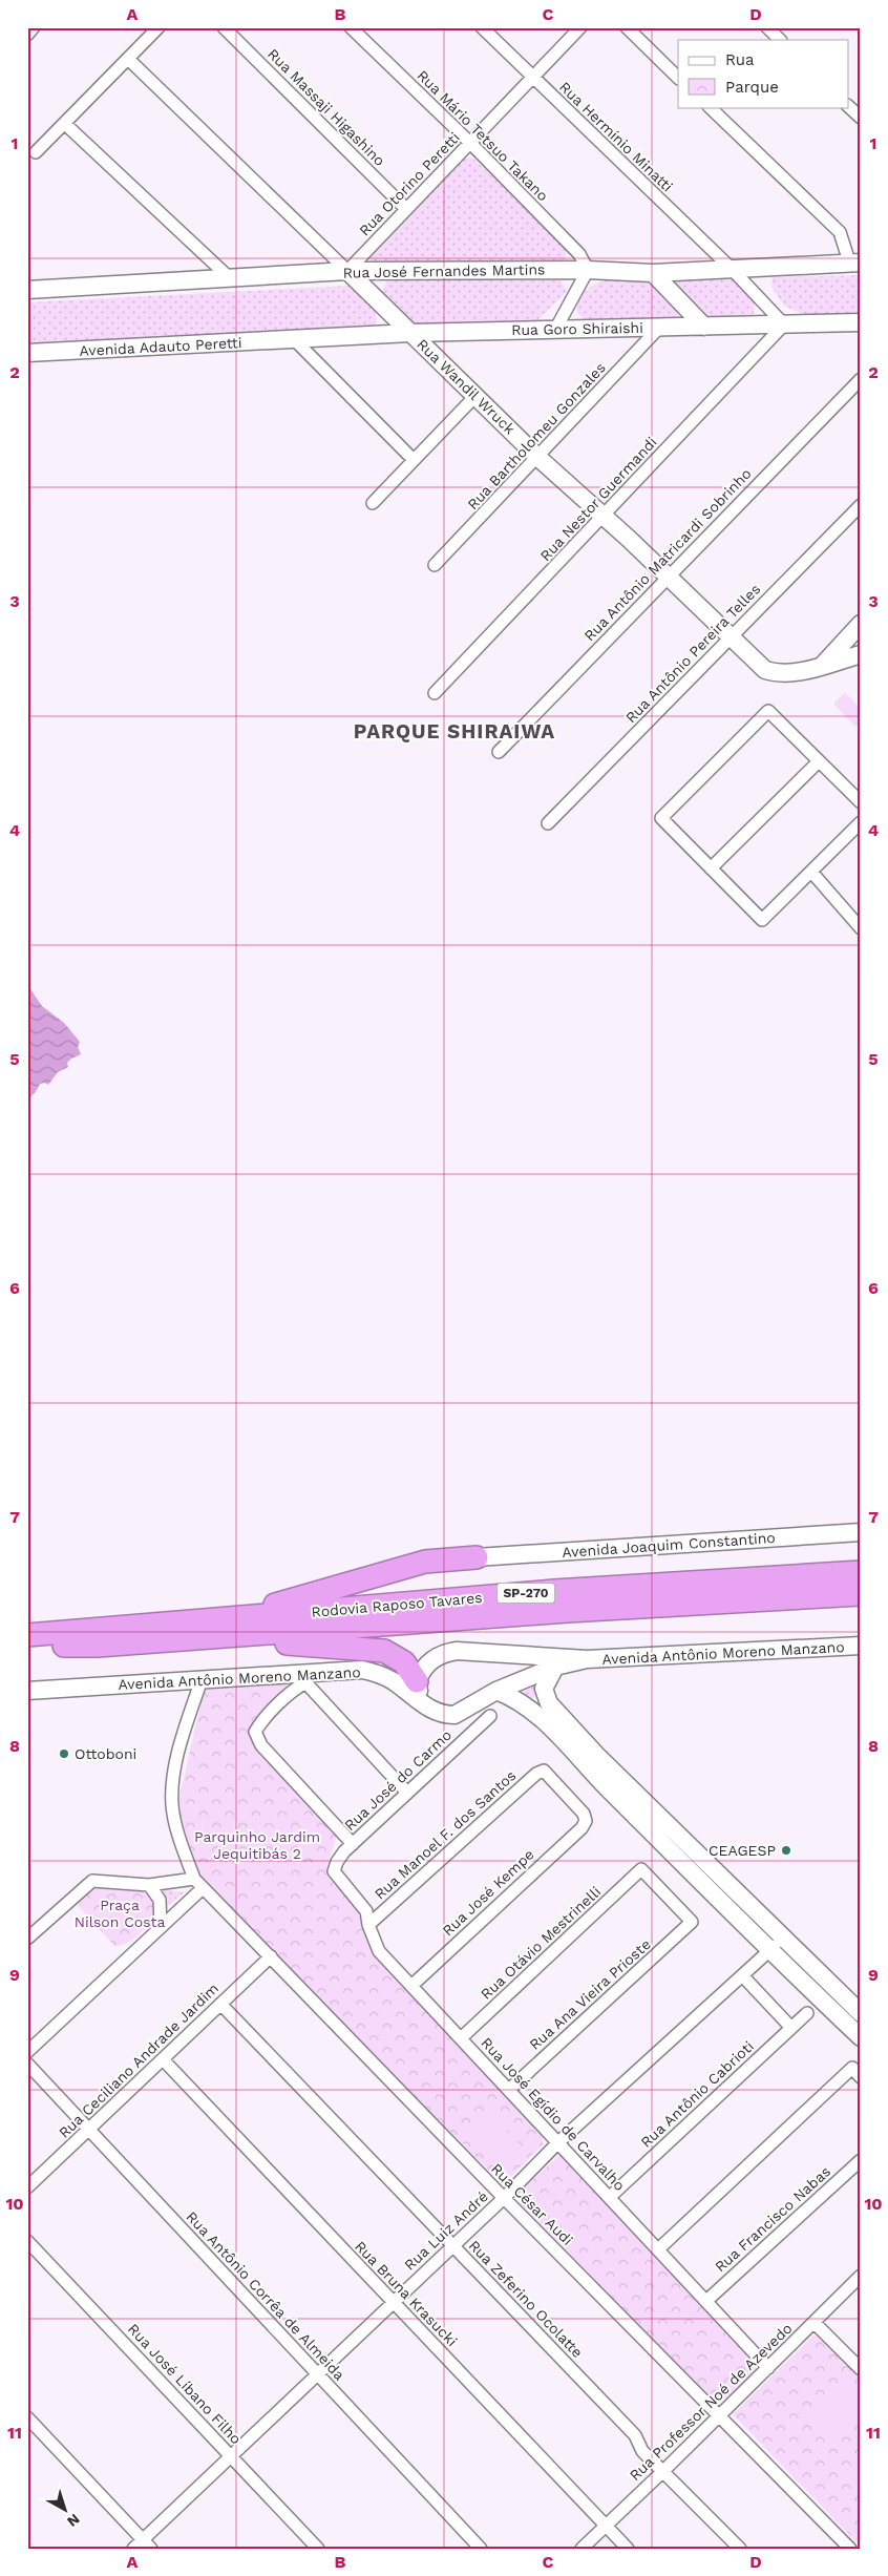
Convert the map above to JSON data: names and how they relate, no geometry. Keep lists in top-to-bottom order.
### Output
{
  "streets": {
    "highway": ["SP-270", "Rodovia Raposo Tavares"],
    "street": [
      "Rua Massaji Higashino",
      "Rua Mário Tetsuo Takano",
      "Rua Hermínio Minatti",
      "Rua Otorino Peretti",
      "Rua José Fernandes Martins",
      "Rua Goro Shiraishi",
      "Avenida Adauto Peretti",
      "Rua Wandil Wruck",
      "Rua Bartholomeu Gonzales",
      "Rua Nestor Guermandi",
      "Rua Antônio Matricardi Sobrinho",
      "Rua Antônio Pereira Telles",
      "Avenida Joaquim Constantino",
      "Avenida Antônio Moreno Manzano",
      "Rua José do Carmo",
      "Rua Manoel F. dos Santos",
      "Rua José Kempe",
      "Rua Otávio Mestrinelli",
      "Rua Ana Vieira Prioste",
      "Rua Ceciliano Andrade Jardim",
      "Rua Antônio Cabrioti",
      "Rua José Egídio de Carvalho",
      "Rua César Audi",
      "Rua Francisco Nabas",
      "Rua Luiz André",
      "Rua Bruna Krasucki",
      "Rua Antônio Corrêa de Almeida",
      "Rua Zeferino Ocolatte",
      "Rua José Líbano Filho",
      "Rua Professor Noé de Azevedo"
    ]
  },
  "crossings": [
    ["Rua Massaji Higashino", "Rua Otorino Peretti"],
    ["Rua Mário Tetsuo Takano", "Rua Otorino Peretti"],
    ["Rua Mário Tetsuo Takano", "Rua José Fernandes Martins"],
    ["Rua Hermínio Minatti", "Rua Otorino Peretti"],
    ["Rua Hermínio Minatti", "Rua José Fernandes Martins"],
    ["Rua Hermínio Minatti", "Rua Goro Shiraishi"],
    ["Rua Hermínio Minatti", "Rua Nestor Guermandi"],
    ["Rua Otorino Peretti", "Rua José Fernandes Martins"],
    ["Rua Otorino Peretti", "Rua Wandil Wruck"],
    ["Rua José Fernandes Martins", "Rua Wandil Wruck"],
    ["Rua Goro Shiraishi", "Avenida Adauto Peretti"],
    ["Rua Goro Shiraishi", "Rua Wandil Wruck"],
    ["Rua Goro Shiraishi", "Rua Bartholomeu Gonzales"],
    ["Rua Goro Shiraishi", "Rua Nestor Guermandi"],
    ["Rua Wandil Wruck", "Rua Bartholomeu Gonzales"],
    ["Rua Wandil Wruck", "Rua Nestor Guermandi"],
    ["Rua Wandil Wruck", "Rua Antônio Matricardi Sobrinho"],
    ["Rua Wandil Wruck", "Rua Antônio Pereira Telles"],
    ["Avenida Antônio Moreno Manzano", "Rua César Audi"],
    ["Rua José do Carmo", "Rua José Egídio de Carvalho"],
    ["Rua Manoel F. dos Santos", "Rua José Kempe"],
    ["Rua Manoel F. dos Santos", "Rua José Egídio de Carvalho"],
    ["Rua José Kempe", "Rua José Egídio de Carvalho"],
    ["Rua Otávio Mestrinelli", "Rua Ana Vieira Prioste"],
    ["Rua Otávio Mestrinelli", "Rua José Egídio de Carvalho"],
    ["Rua Ana Vieira Prioste", "Rua José Egídio de Carvalho"],
    ["Rua Ceciliano Andrade Jardim", "Rua César Audi"],
    ["Rua Ceciliano Andrade Jardim", "Rua Bruna Krasucki"],
    ["Rua Ceciliano Andrade Jardim", "Rua Antônio Corrêa de Almeida"],
    ["Rua Ceciliano Andrade Jardim", "Rua Zeferino Ocolatte"],
    ["Rua Antônio Cabrioti", "Rua José Egídio de Carvalho"],
    ["Rua José Egídio de Carvalho", "Rua Francisco Nabas"],
    ["Rua José Egídio de Carvalho", "Rua Luiz André"],
    ["Rua José Egídio de Carvalho", "Rua Professor Noé de Azevedo"],
    ["Rua César Audi", "Rua Luiz André"],
    ["Rua César Audi", "Rua Professor Noé de Azevedo"],
    ["Rua Luiz André", "Rua Bruna Krasucki"],
    ["Rua Luiz André", "Rua Antônio Corrêa de Almeida"],
    ["Rua Luiz André", "Rua Zeferino Ocolatte"],
    ["Rua Luiz André", "Rua José Líbano Filho"],
    ["Rua Bruna Krasucki", "Rua Professor Noé de Azevedo"],
    ["Rua Zeferino Ocolatte", "Rua Professor Noé de Azevedo"]
  ],
  "districts": ["PARQUE SHIRAIWA"],
  "parks": ["Parquinho Jardim Jequitibás 2", "Praça Nilson Costa"],
  "places": ["Ottoboni", "CEAGESP"],
  "legend": ["Rua", "Parque"],
  "north": "bottom right",
  "grid": {
    "columns": [
      "A",
      "B",
      "C",
      "D"
    ],
    "rows": [
      "1",
      "2",
      "3",
      "4",
      "5",
      "6",
      "7",
      "8",
      "9",
      "10",
      "11"
    ]
  }
}
